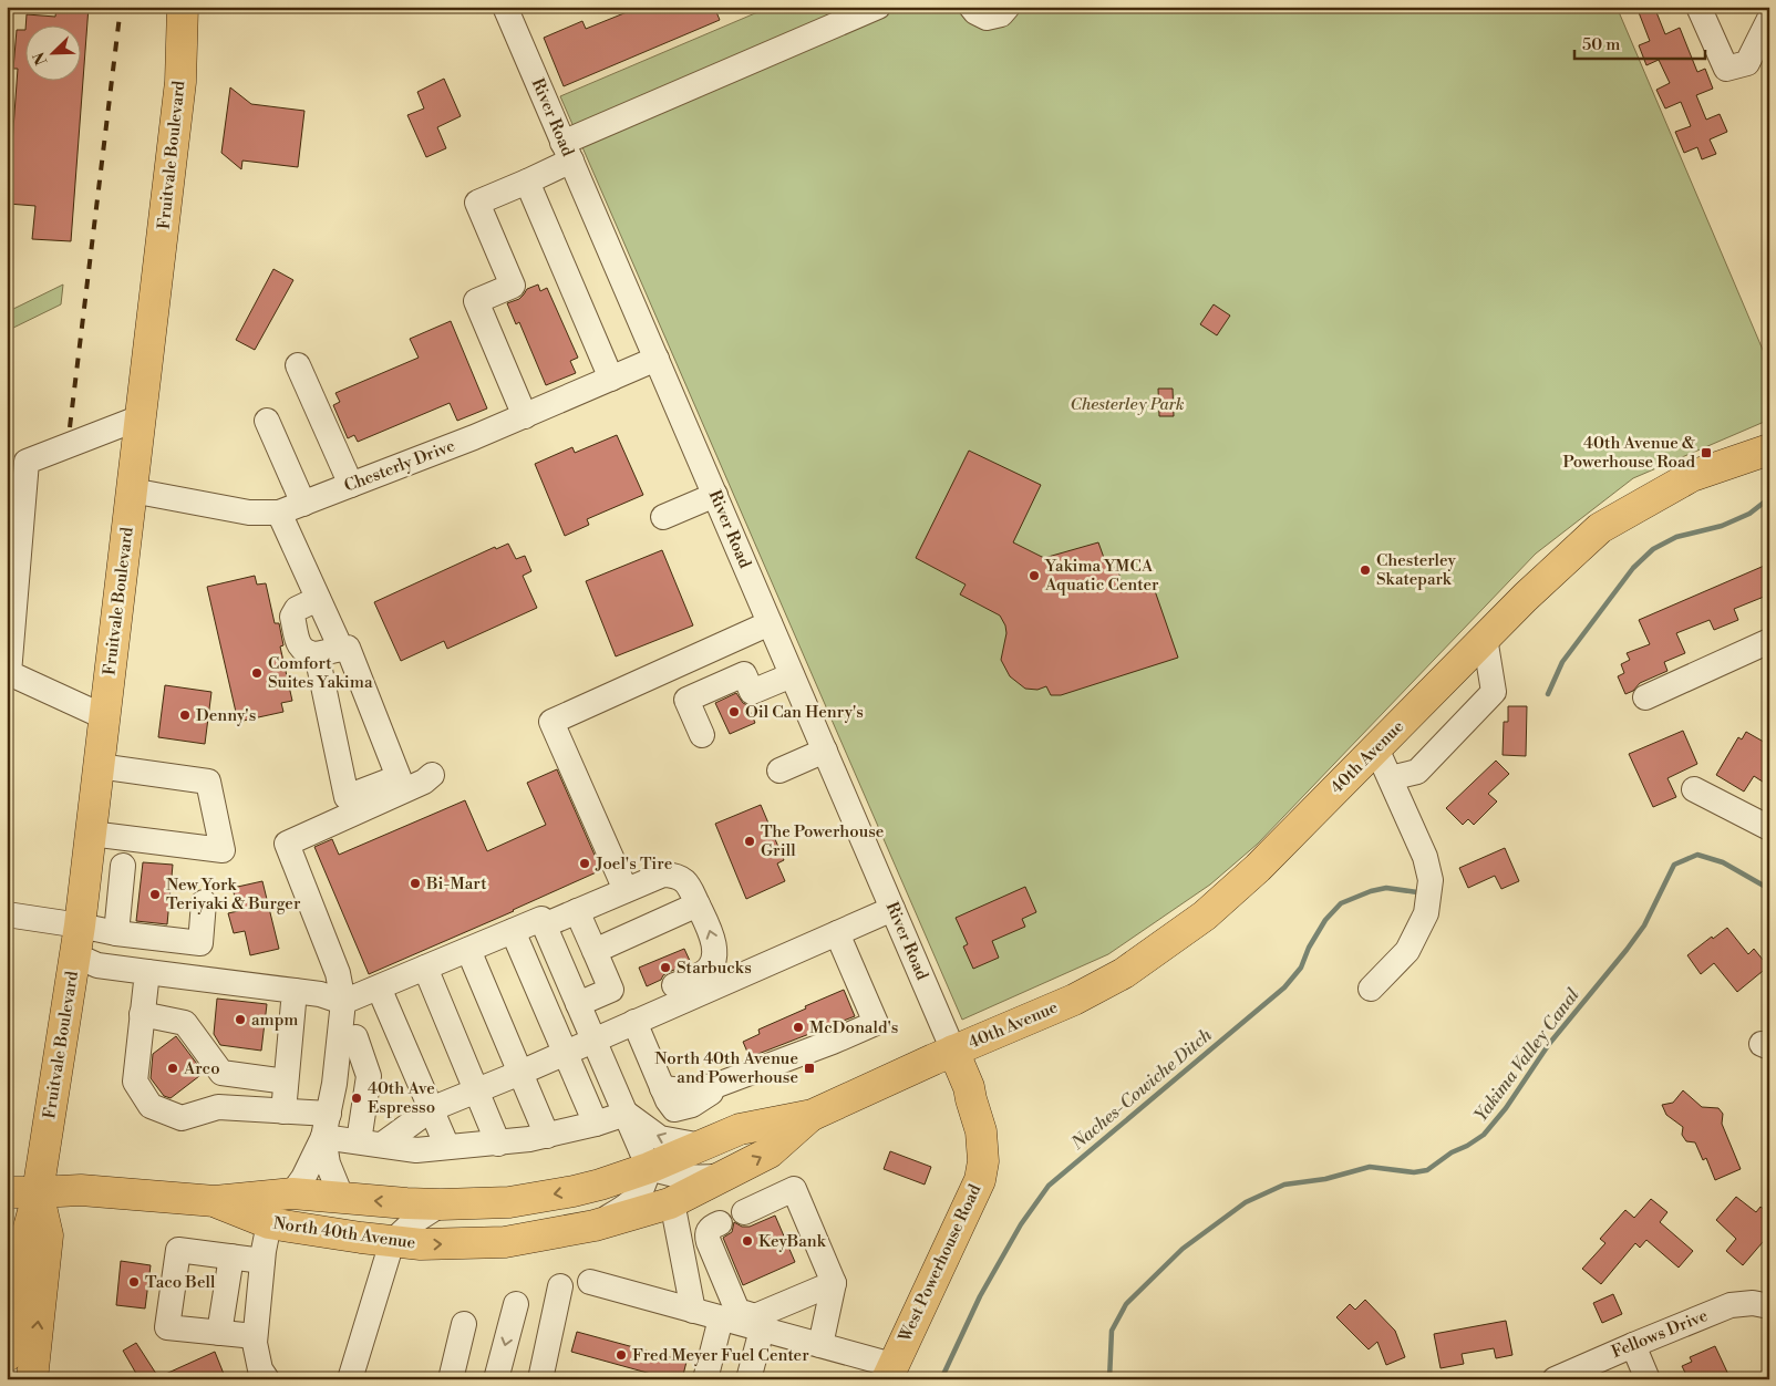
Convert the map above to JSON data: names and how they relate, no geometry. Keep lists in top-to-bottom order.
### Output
{
  "streets": {
    "main road": [
      "Fruitvale Boulevard",
      "40th Avenue",
      "North 40th Avenue",
      "West Powerhouse Road"
    ],
    "street": ["River Road", "Chesterly Drive", "Fellows Drive"]
  },
  "crossings": [
    ["River Road", "Chesterly Drive"],
    ["River Road", "40th Avenue"],
    ["River Road", "North 40th Avenue"],
    ["River Road", "West Powerhouse Road"],
    ["Fruitvale Boulevard", "Chesterly Drive"],
    ["Fruitvale Boulevard", "North 40th Avenue"],
    ["40th Avenue", "North 40th Avenue"],
    ["40th Avenue", "West Powerhouse Road"],
    ["North 40th Avenue", "West Powerhouse Road"]
  ],
  "water": ["Yakima Valley Canal", "Naches-Cowiche Ditch"],
  "parks": ["Chesterley Park"],
  "places": {
    "transit": ["40th Avenue & Powerhouse Road", "North 40th Avenue and Powerhouse"],
    "other": [
      "Chesterley Skatepark",
      "Yakima YMCA Aquatic Center",
      "Comfort Suites Yakima",
      "Oil Can Henry's",
      "Denny's",
      "The Powerhouse Grill",
      "Joel's Tire",
      "Bi-Mart",
      "New York Teriyaki & Burger",
      "Starbucks",
      "ampm",
      "McDonald's",
      "Arco",
      "40th Ave Espresso",
      "KeyBank",
      "Taco Bell",
      "Fred Meyer Fuel Center"
    ]
  },
  "scale_bar": "50 m",
  "north": "bottom left"
}
